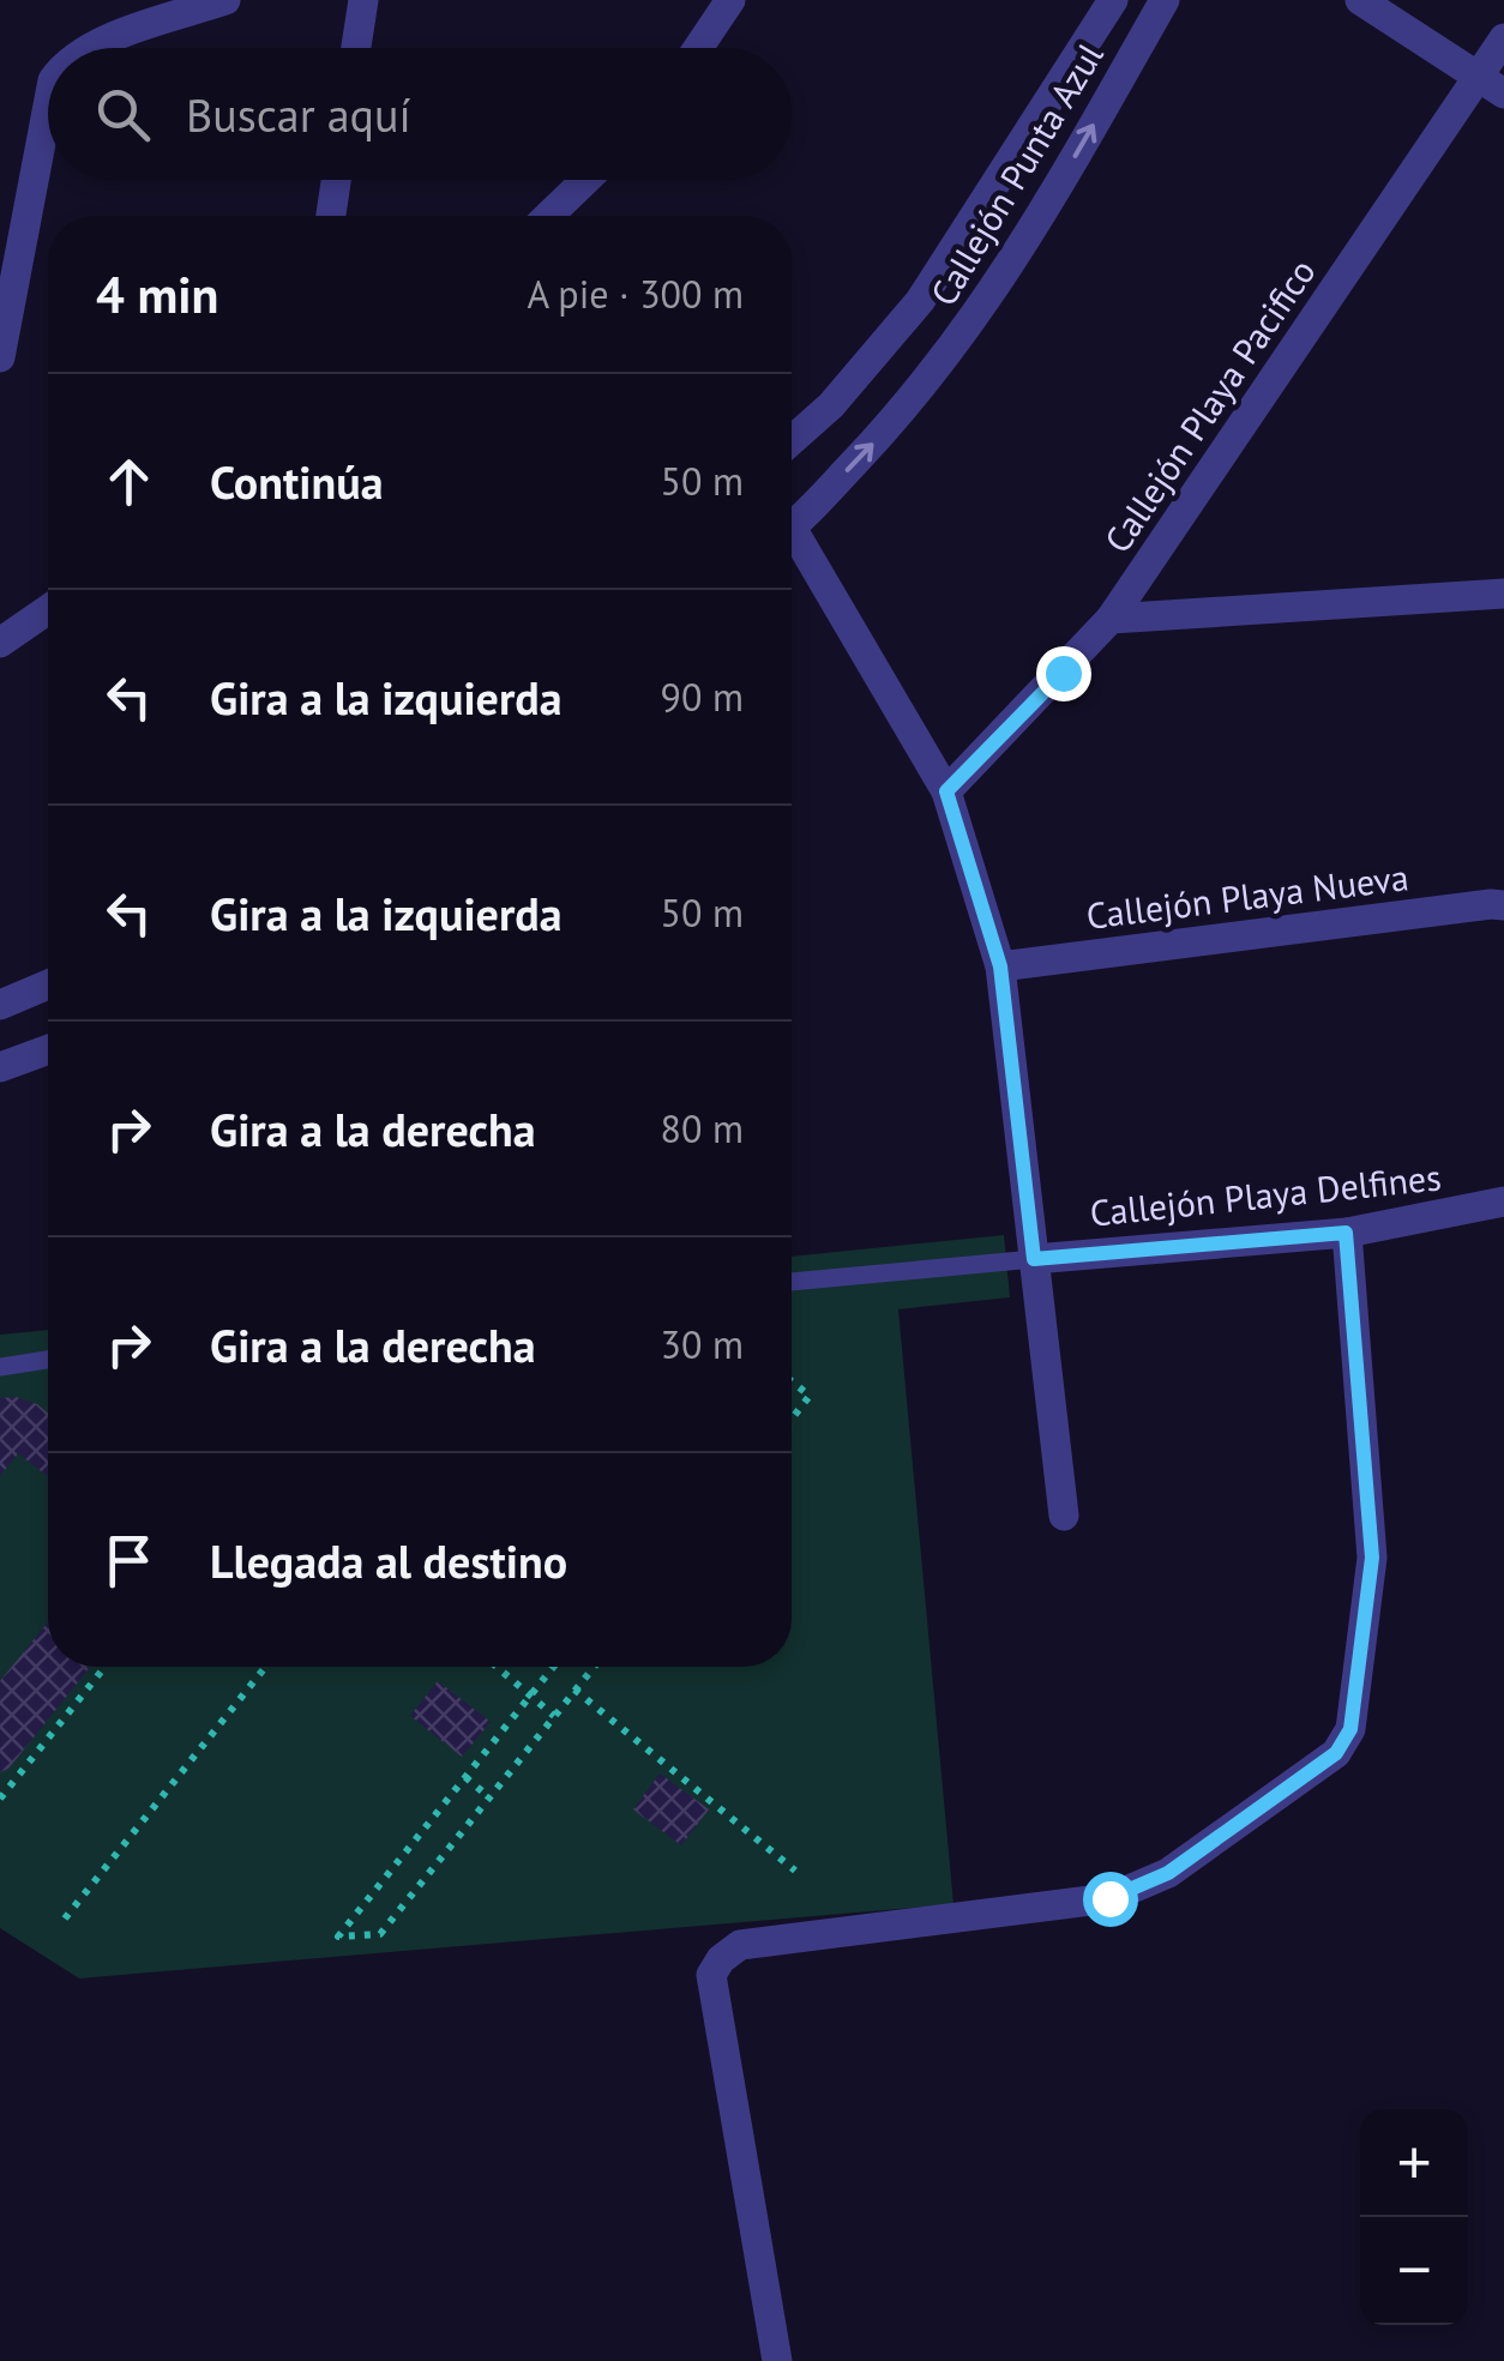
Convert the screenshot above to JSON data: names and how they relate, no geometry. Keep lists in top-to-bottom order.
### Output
{
  "streets": {
    "street": [
      "Callejón Punta Azul",
      "Callejón Playa Pacifico",
      "Callejón Playa Nueva",
      "Callejón Playa Delfines"
    ]
  },
  "page": {
    "search": "Buscar aquí",
    "heading": ["4 min", "A pie · 300 m"],
    "list": [
      ["Continúa", "50 m"],
      ["Gira a la izquierda", "90 m"],
      ["Gira a la izquierda", "50 m"],
      ["Gira a la derecha", "80 m"],
      ["Gira a la derecha", "30 m"],
      "Llegada al destino"
    ],
    "map_buttons": ["+", "−"]
  }
}
